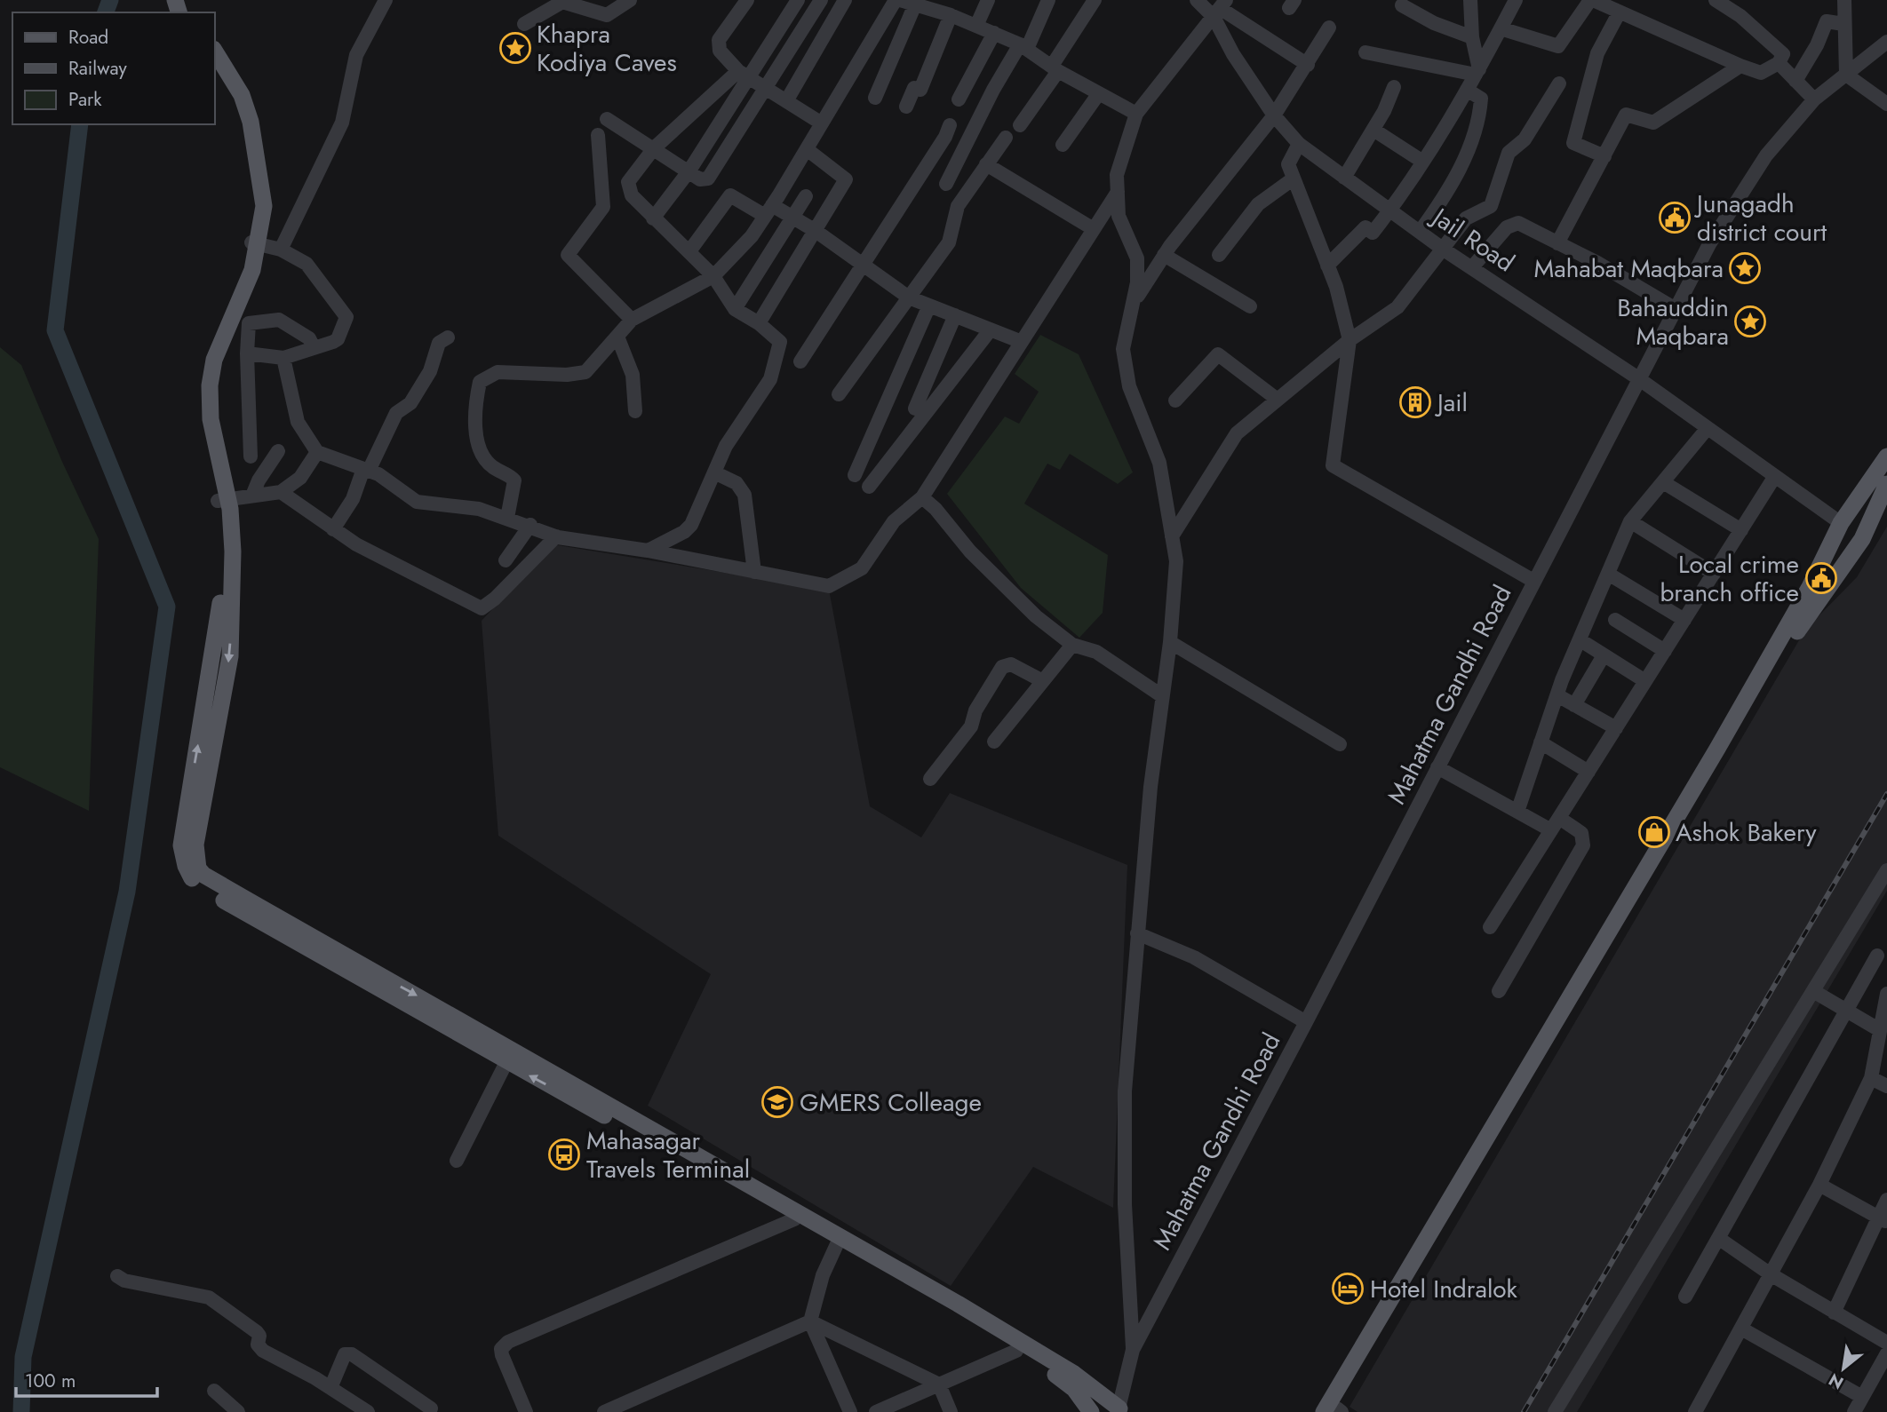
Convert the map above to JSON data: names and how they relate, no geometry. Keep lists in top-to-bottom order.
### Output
{
  "streets": {
    "street": ["Jail Road", "Mahatma Gandhi Road"]
  },
  "crossings": [
    ["Jail Road", "Mahatma Gandhi Road"]
  ],
  "places": {
    "place": ["Khapra Kodiya Caves", "Mahabat Maqbara", "Bahauddin Maqbara"],
    "public building": ["Junagadh district court", "Local crime branch office"],
    "building": ["Jail"],
    "shop": ["Ashok Bakery"],
    "school or university": ["GMERS Colleage"],
    "bus stop": ["Mahasagar Travels Terminal"],
    "hotel": ["Hotel Indralok"]
  },
  "legend": ["Road", "Railway", "Park"],
  "scale_bar": "100 m",
  "north": "bottom left"
}
